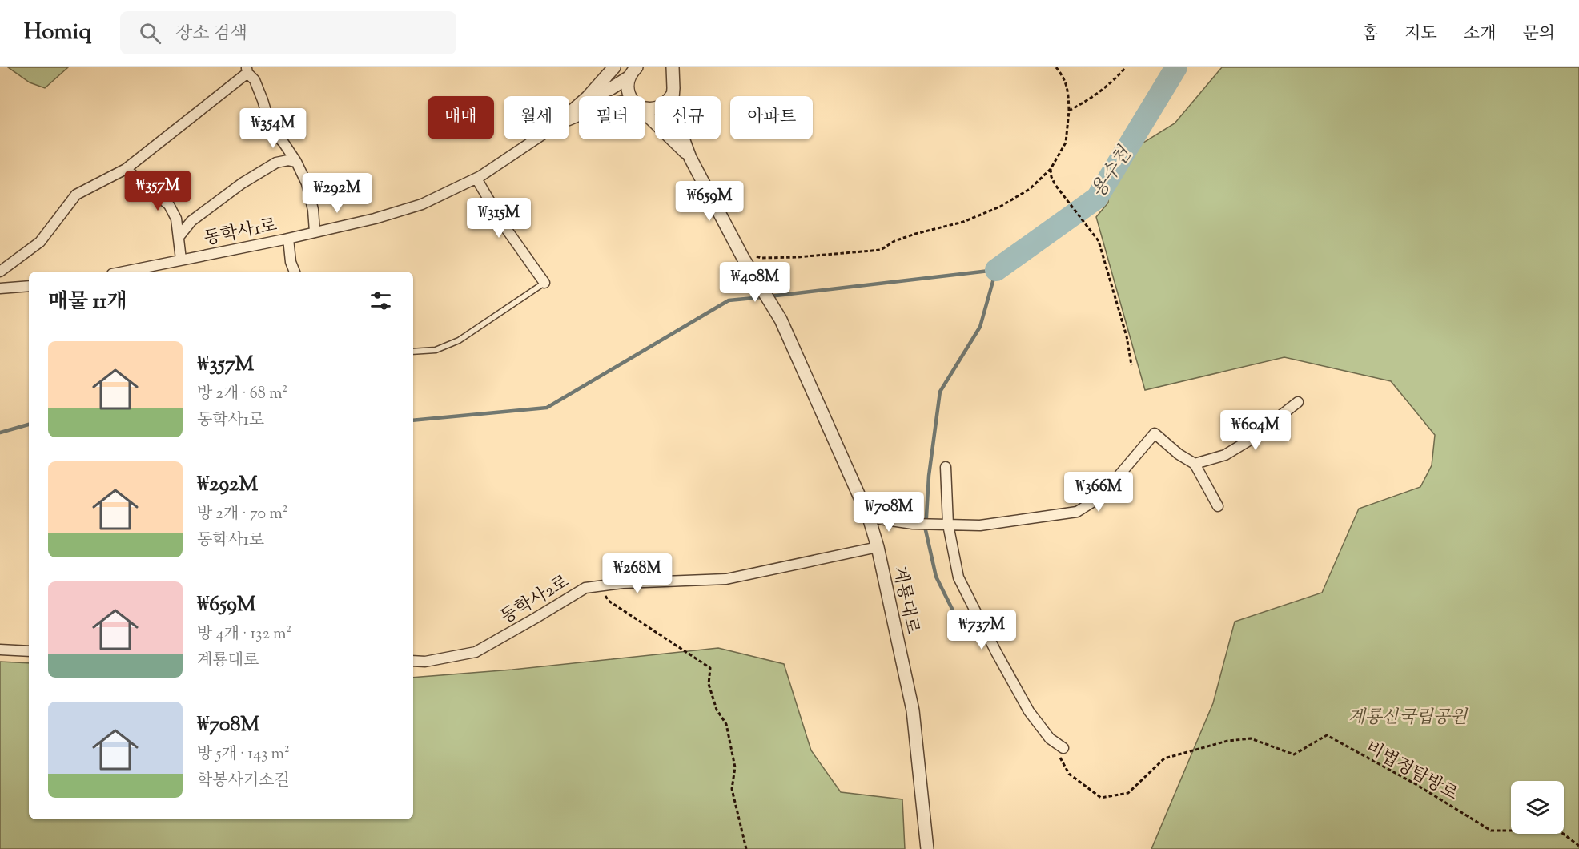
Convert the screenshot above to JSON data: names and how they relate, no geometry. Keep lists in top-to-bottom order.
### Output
{
  "streets": {
    "street": ["동학사1로", "동학사2로", "계룡대로"],
    "path": ["비법정탐방로"]
  },
  "crossings": [
    ["동학사2로", "계룡대로"]
  ],
  "water": ["용수천"],
  "parks": ["계룡산국립공원"],
  "page": {
    "header": "Homiq",
    "search": "장소 검색",
    "nav": [
      "홈",
      "지도",
      "소개",
      "문의"
    ],
    "chip": [
      "매매",
      "월세",
      "필터",
      "신규",
      "아파트"
    ],
    "price": [
      "₩354M",
      "₩357M",
      "₩292M",
      "₩659M",
      "₩315M",
      "₩408M",
      "₩604M",
      "₩366M",
      "₩708M",
      "₩268M",
      "₩737M"
    ],
    "heading": "매물 11개",
    "list": [
      {
        "name": "₩357M",
        "note": "방 2개 · 68 m² · 동학사1로"
      },
      {
        "name": "₩292M",
        "note": "방 2개 · 70 m² · 동학사1로"
      },
      {
        "name": "₩659M",
        "note": "방 4개 · 132 m² · 계룡대로"
      },
      {
        "name": "₩708M",
        "note": "방 5개 · 143 m² · 학봉사기소길"
      }
    ]
  }
}
